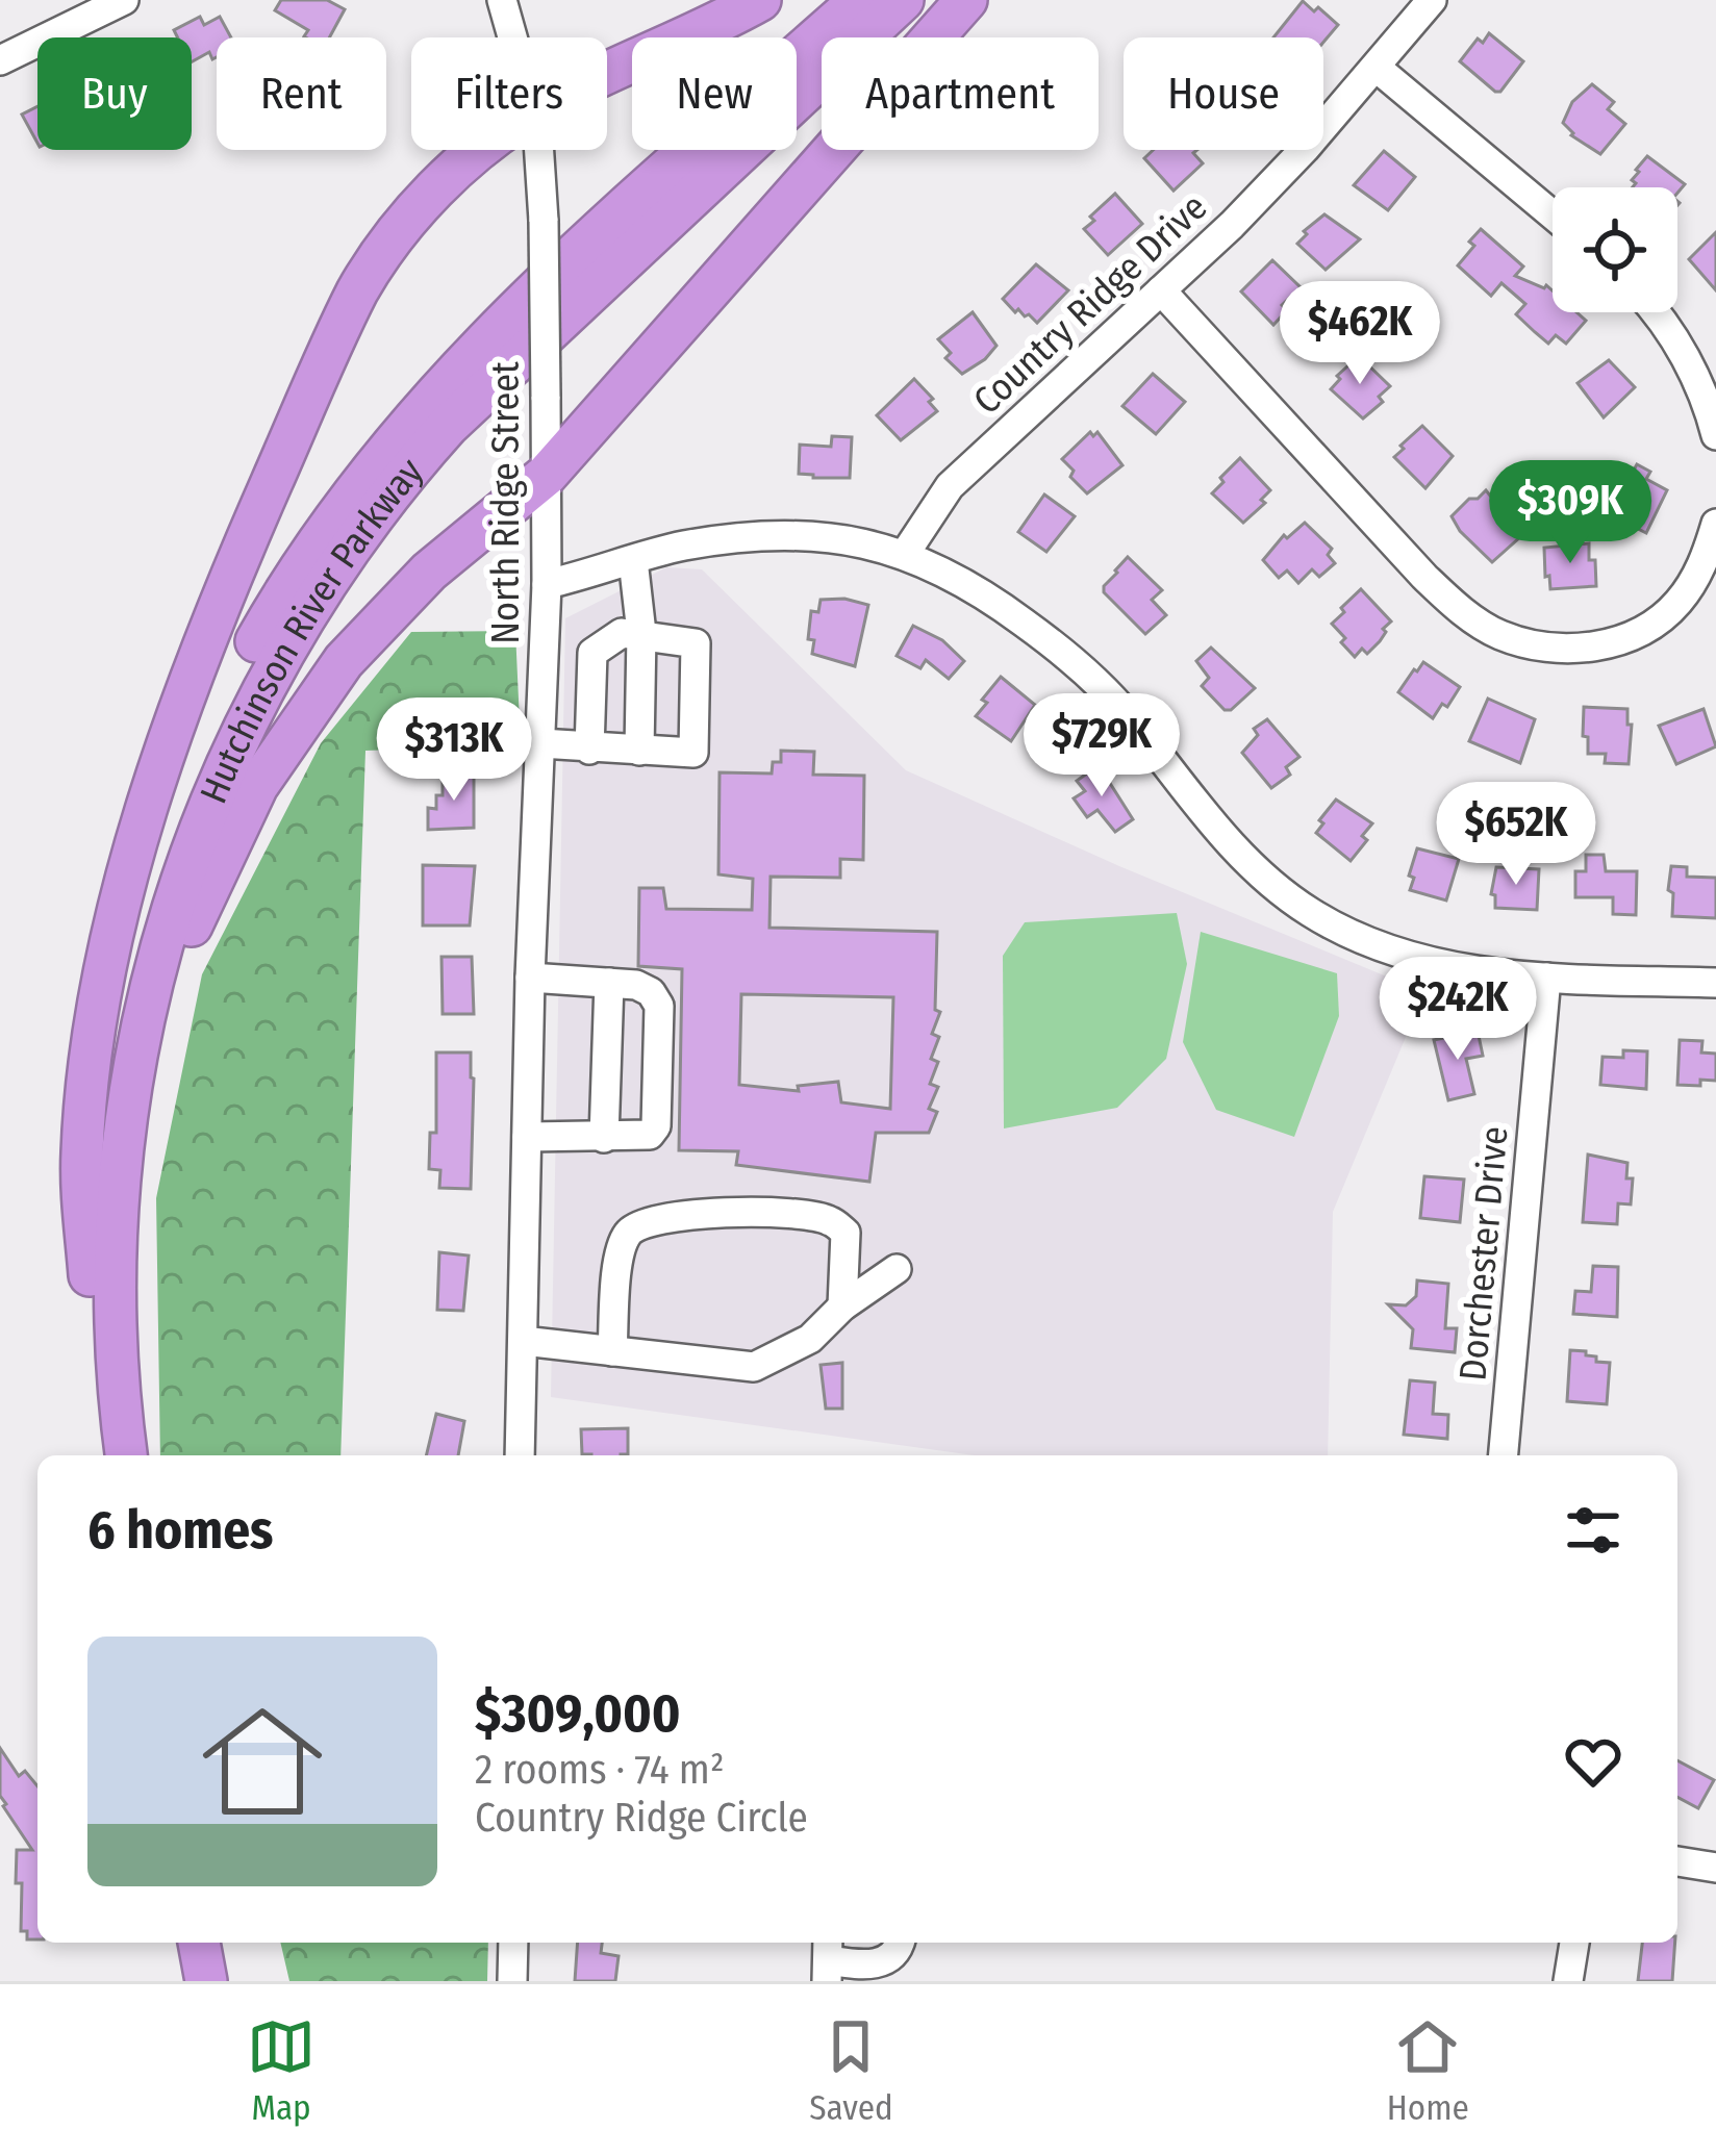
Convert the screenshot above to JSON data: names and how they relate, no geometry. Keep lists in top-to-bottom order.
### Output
{
  "streets": {
    "highway": ["Hutchinson River Parkway"],
    "street": ["Country Ridge Drive", "North Ridge Street", "Dorchester Drive"]
  },
  "page": {
    "chip": [
      "Buy",
      "Rent",
      "Filters",
      "New",
      "Apartment",
      "House"
    ],
    "price": [
      "$462K",
      "$309K",
      "$729K",
      "$313K",
      "$652K",
      "$242K"
    ],
    "heading": "6 homes",
    "list": [
      {
        "name": "$309,000",
        "note": "2 rooms · 74 m² · Country Ridge Circle"
      }
    ],
    "tabs": ["Map", "Saved", "Home"]
  }
}
